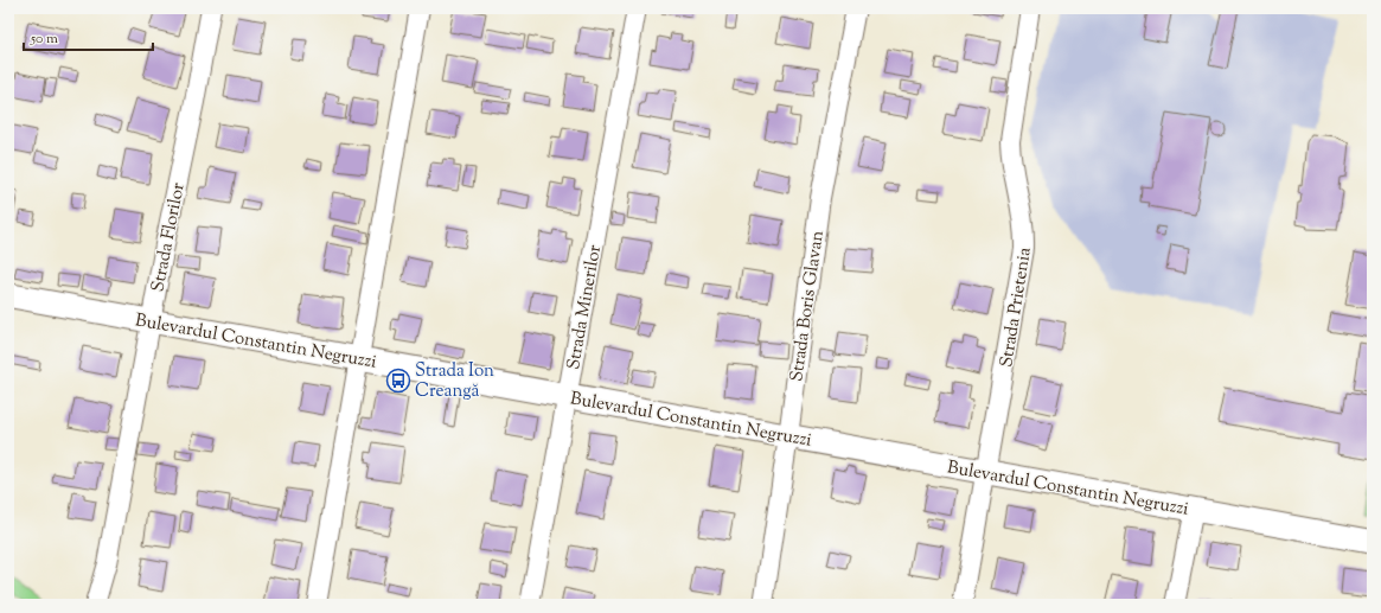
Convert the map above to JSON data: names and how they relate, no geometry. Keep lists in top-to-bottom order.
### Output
{
  "streets": {
    "street": [
      "Strada Florilor",
      "Strada Boris Glavan",
      "Strada Minerilor",
      "Strada Prietenia",
      "Bulevardul Constantin Negruzzi"
    ]
  },
  "crossings": [
    ["Strada Florilor", "Bulevardul Constantin Negruzzi"],
    ["Strada Boris Glavan", "Bulevardul Constantin Negruzzi"],
    ["Strada Minerilor", "Bulevardul Constantin Negruzzi"],
    ["Strada Prietenia", "Bulevardul Constantin Negruzzi"]
  ],
  "places": {
    "bus stop": ["Strada Ion Creangă"]
  },
  "scale_bar": "50 m"
}
